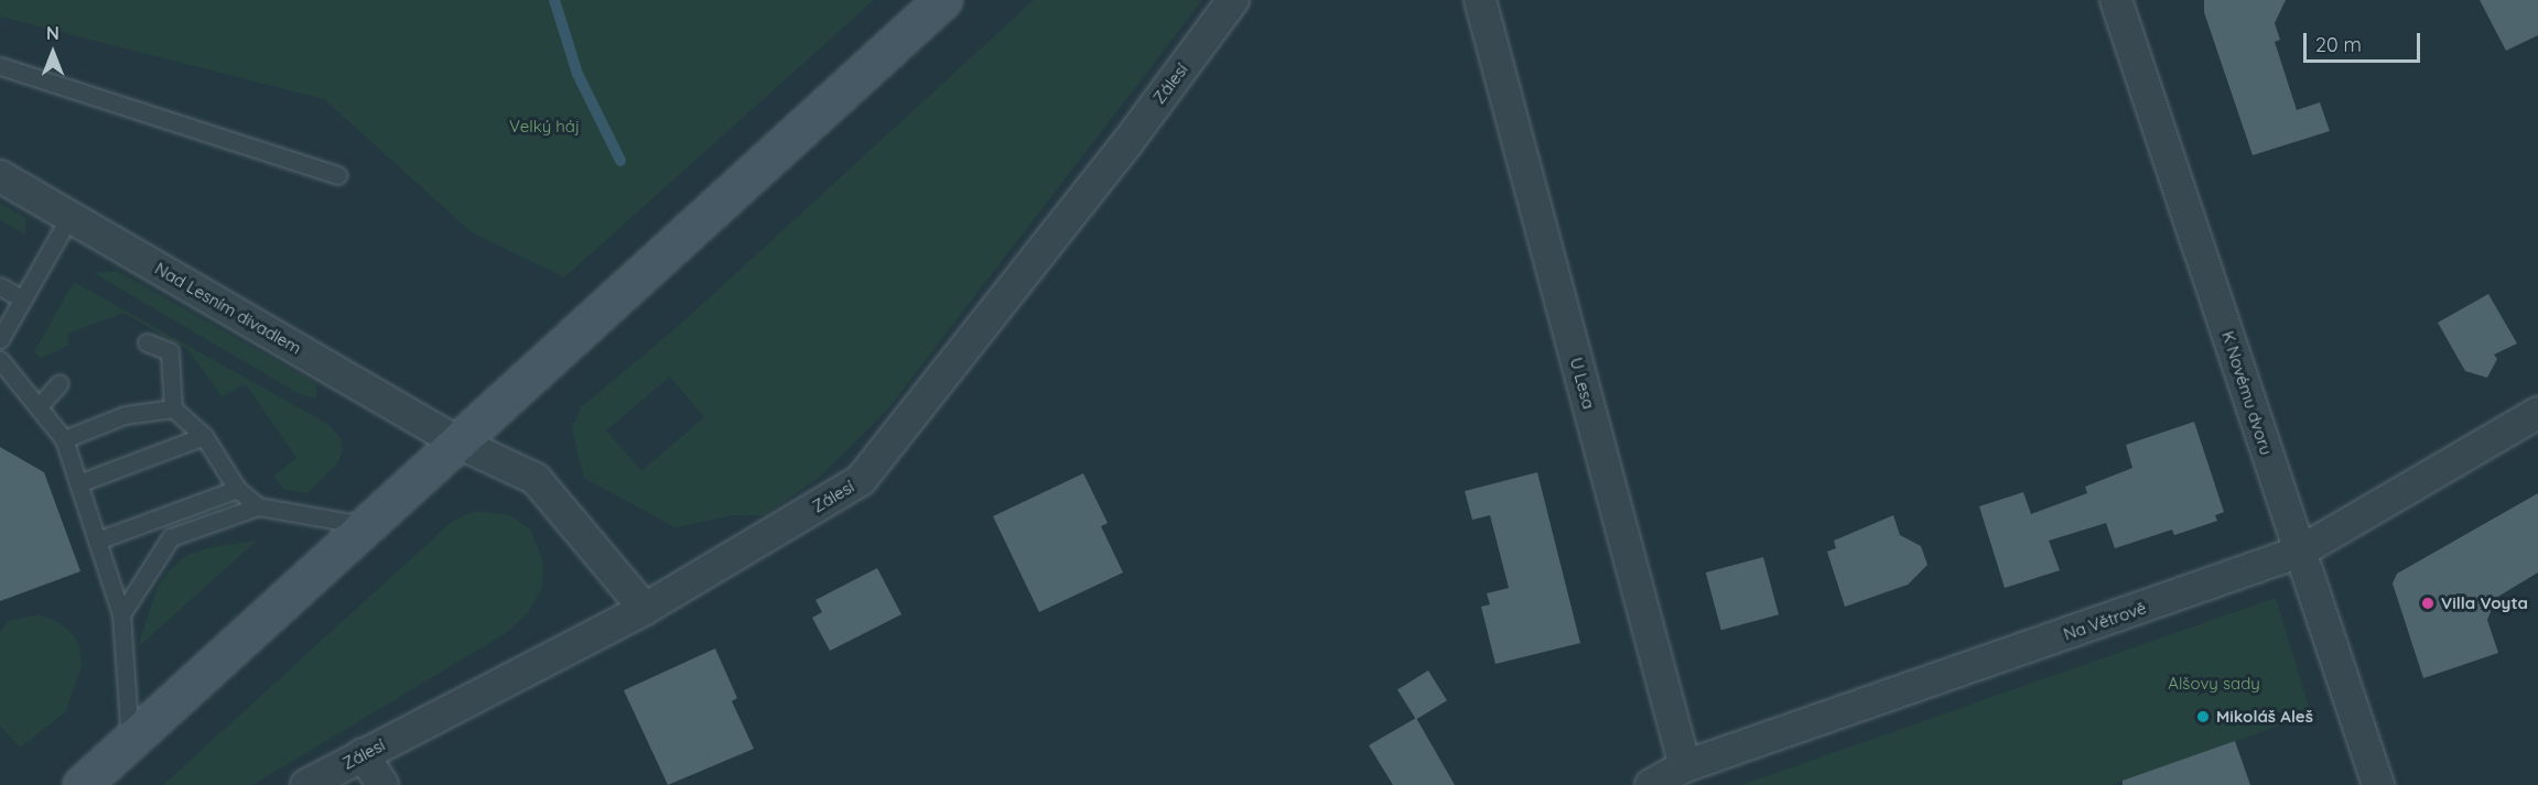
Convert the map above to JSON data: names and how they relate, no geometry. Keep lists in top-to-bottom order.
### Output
{
  "streets": {
    "street": [
      "Zálesí",
      "Nad Lesním divadlem",
      "U Lesa",
      "K Novému dvoru",
      "Na Větrově"
    ]
  },
  "crossings": [
    ["Zálesí", "Nad Lesním divadlem"],
    ["U Lesa", "Na Větrově"],
    ["K Novému dvoru", "Na Větrově"]
  ],
  "parks": ["Velký háj", "Alšovy sady"],
  "places": ["Villa Voyta", "Mikoláš Aleš"],
  "scale_bar": "20 m",
  "north": "top"
}
